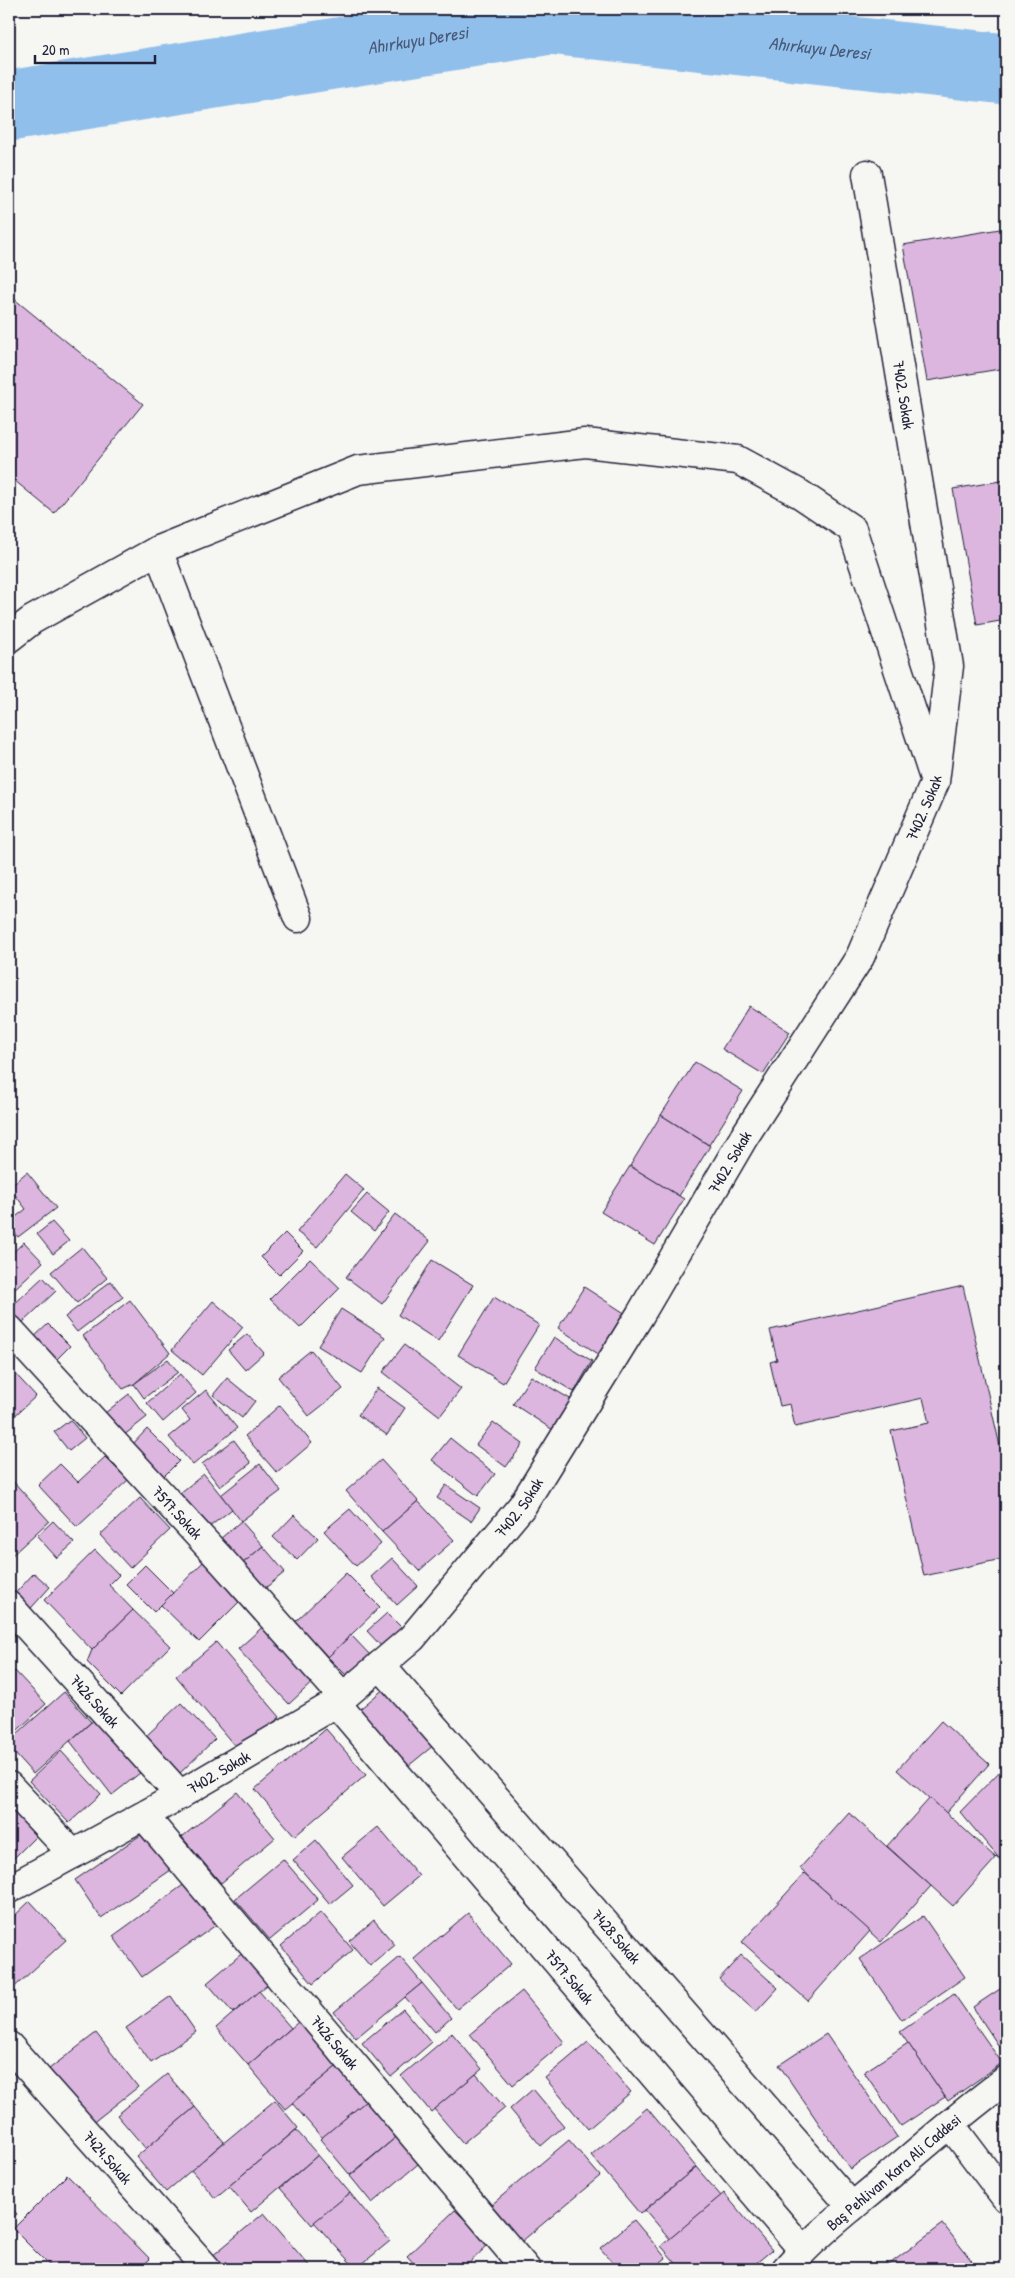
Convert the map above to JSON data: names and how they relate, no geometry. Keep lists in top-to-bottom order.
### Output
{
  "streets": {
    "street": [
      "7402. Sokak",
      "7517.Sokak",
      "7426.Sokak",
      "7428.Sokak",
      "7424.Sokak",
      "Baş Pehlivan Kara Ali Caddesi"
    ]
  },
  "crossings": [
    ["7402. Sokak", "7517.Sokak"],
    ["7402. Sokak", "7426.Sokak"],
    ["7402. Sokak", "7428.Sokak"],
    ["7517.Sokak", "Baş Pehlivan Kara Ali Caddesi"],
    ["7428.Sokak", "Baş Pehlivan Kara Ali Caddesi"]
  ],
  "water": ["Ahırkuyu Deresi"],
  "scale_bar": "20 m"
}
